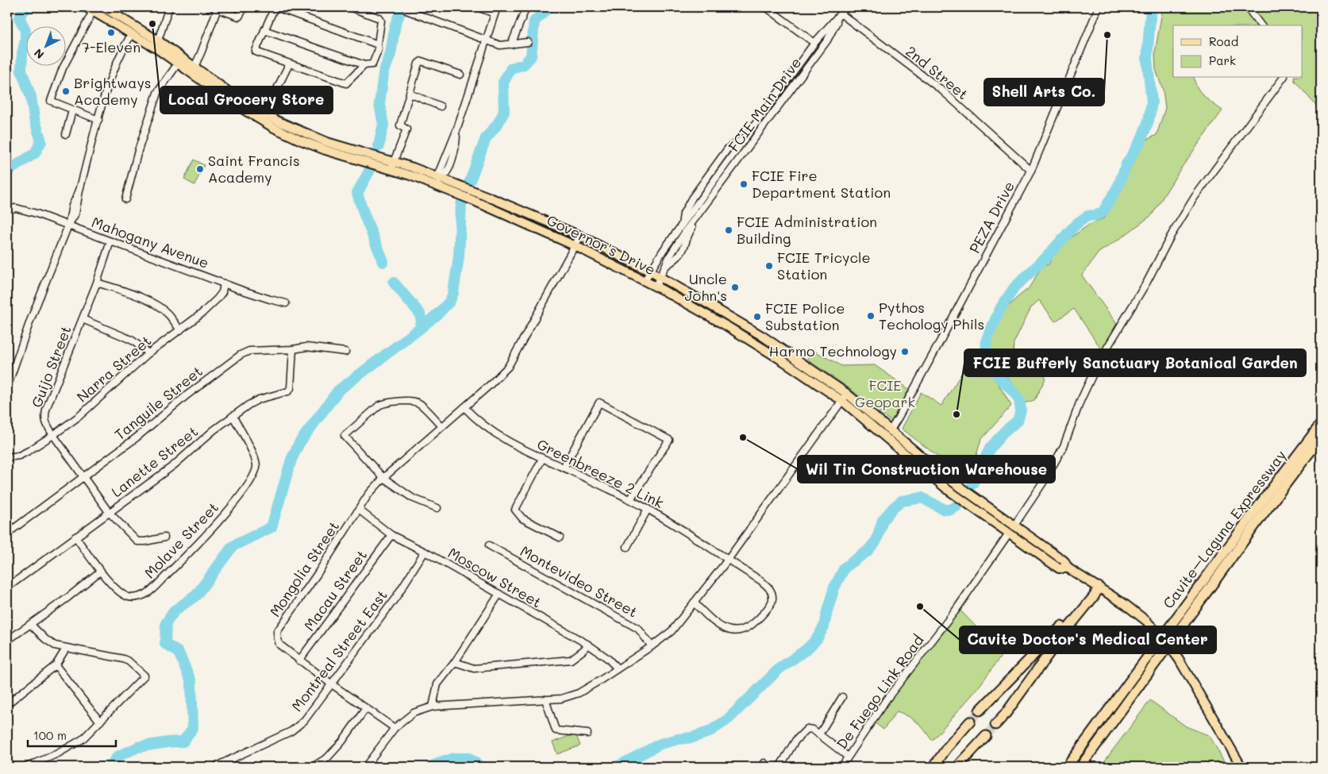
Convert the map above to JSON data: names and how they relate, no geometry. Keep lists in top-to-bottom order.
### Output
{
  "streets": {
    "highway": ["Cavite–Laguna Expressway"],
    "main road": ["Governor's Drive"],
    "street": [
      "2nd Street",
      "FCIE Main Drive",
      "PEZA Drive",
      "Mahogany Avenue",
      "Guijo Street",
      "Narra Street",
      "Tanguile Street",
      "Lanette Street",
      "Greenbreeze 2 Link",
      "Molave Street",
      "Mongolia Street",
      "Moscow Street",
      "Montevideo Street",
      "Macau Street",
      "Montreal Street East",
      "De Fuego Link Road"
    ]
  },
  "crossings": [
    ["2nd Street", "FCIE Main Drive"],
    ["2nd Street", "PEZA Drive"],
    ["FCIE Main Drive", "Governor's Drive"],
    ["PEZA Drive", "Governor's Drive"],
    ["Mahogany Avenue", "Guijo Street"],
    ["Mahogany Avenue", "Narra Street"],
    ["Governor's Drive", "Mongolia Street"],
    ["Governor's Drive", "De Fuego Link Road"],
    ["Guijo Street", "Narra Street"],
    ["Guijo Street", "Tanguile Street"],
    ["Guijo Street", "Lanette Street"],
    ["Tanguile Street", "Lanette Street"],
    ["Lanette Street", "Molave Street"],
    ["Greenbreeze 2 Link", "Mongolia Street"],
    ["Mongolia Street", "Moscow Street"],
    ["Mongolia Street", "Macau Street"],
    ["Mongolia Street", "Montreal Street East"],
    ["Moscow Street", "Macau Street"],
    ["Moscow Street", "Montreal Street East"]
  ],
  "parks": ["FCIE Geopark"],
  "places": [
    "Local Grocery Store",
    "7-Eleven",
    "Shell Arts Co.",
    "Brightways Academy",
    "Saint Francis Academy",
    "FCIE Fire Department Station",
    "FCIE Administration Building",
    "FCIE Tricycle Station",
    "Uncle John's",
    "Pythos Techology Phils",
    "FCIE Police Substation",
    "Harmo Technology",
    "FCIE Bufferly Sanctuary Botanical Garden",
    "Wil Tin Construction Warehouse",
    "Cavite Doctor's Medical Center"
  ],
  "legend": ["Road", "Park"],
  "scale_bar": "100 m",
  "north": "bottom left"
}
